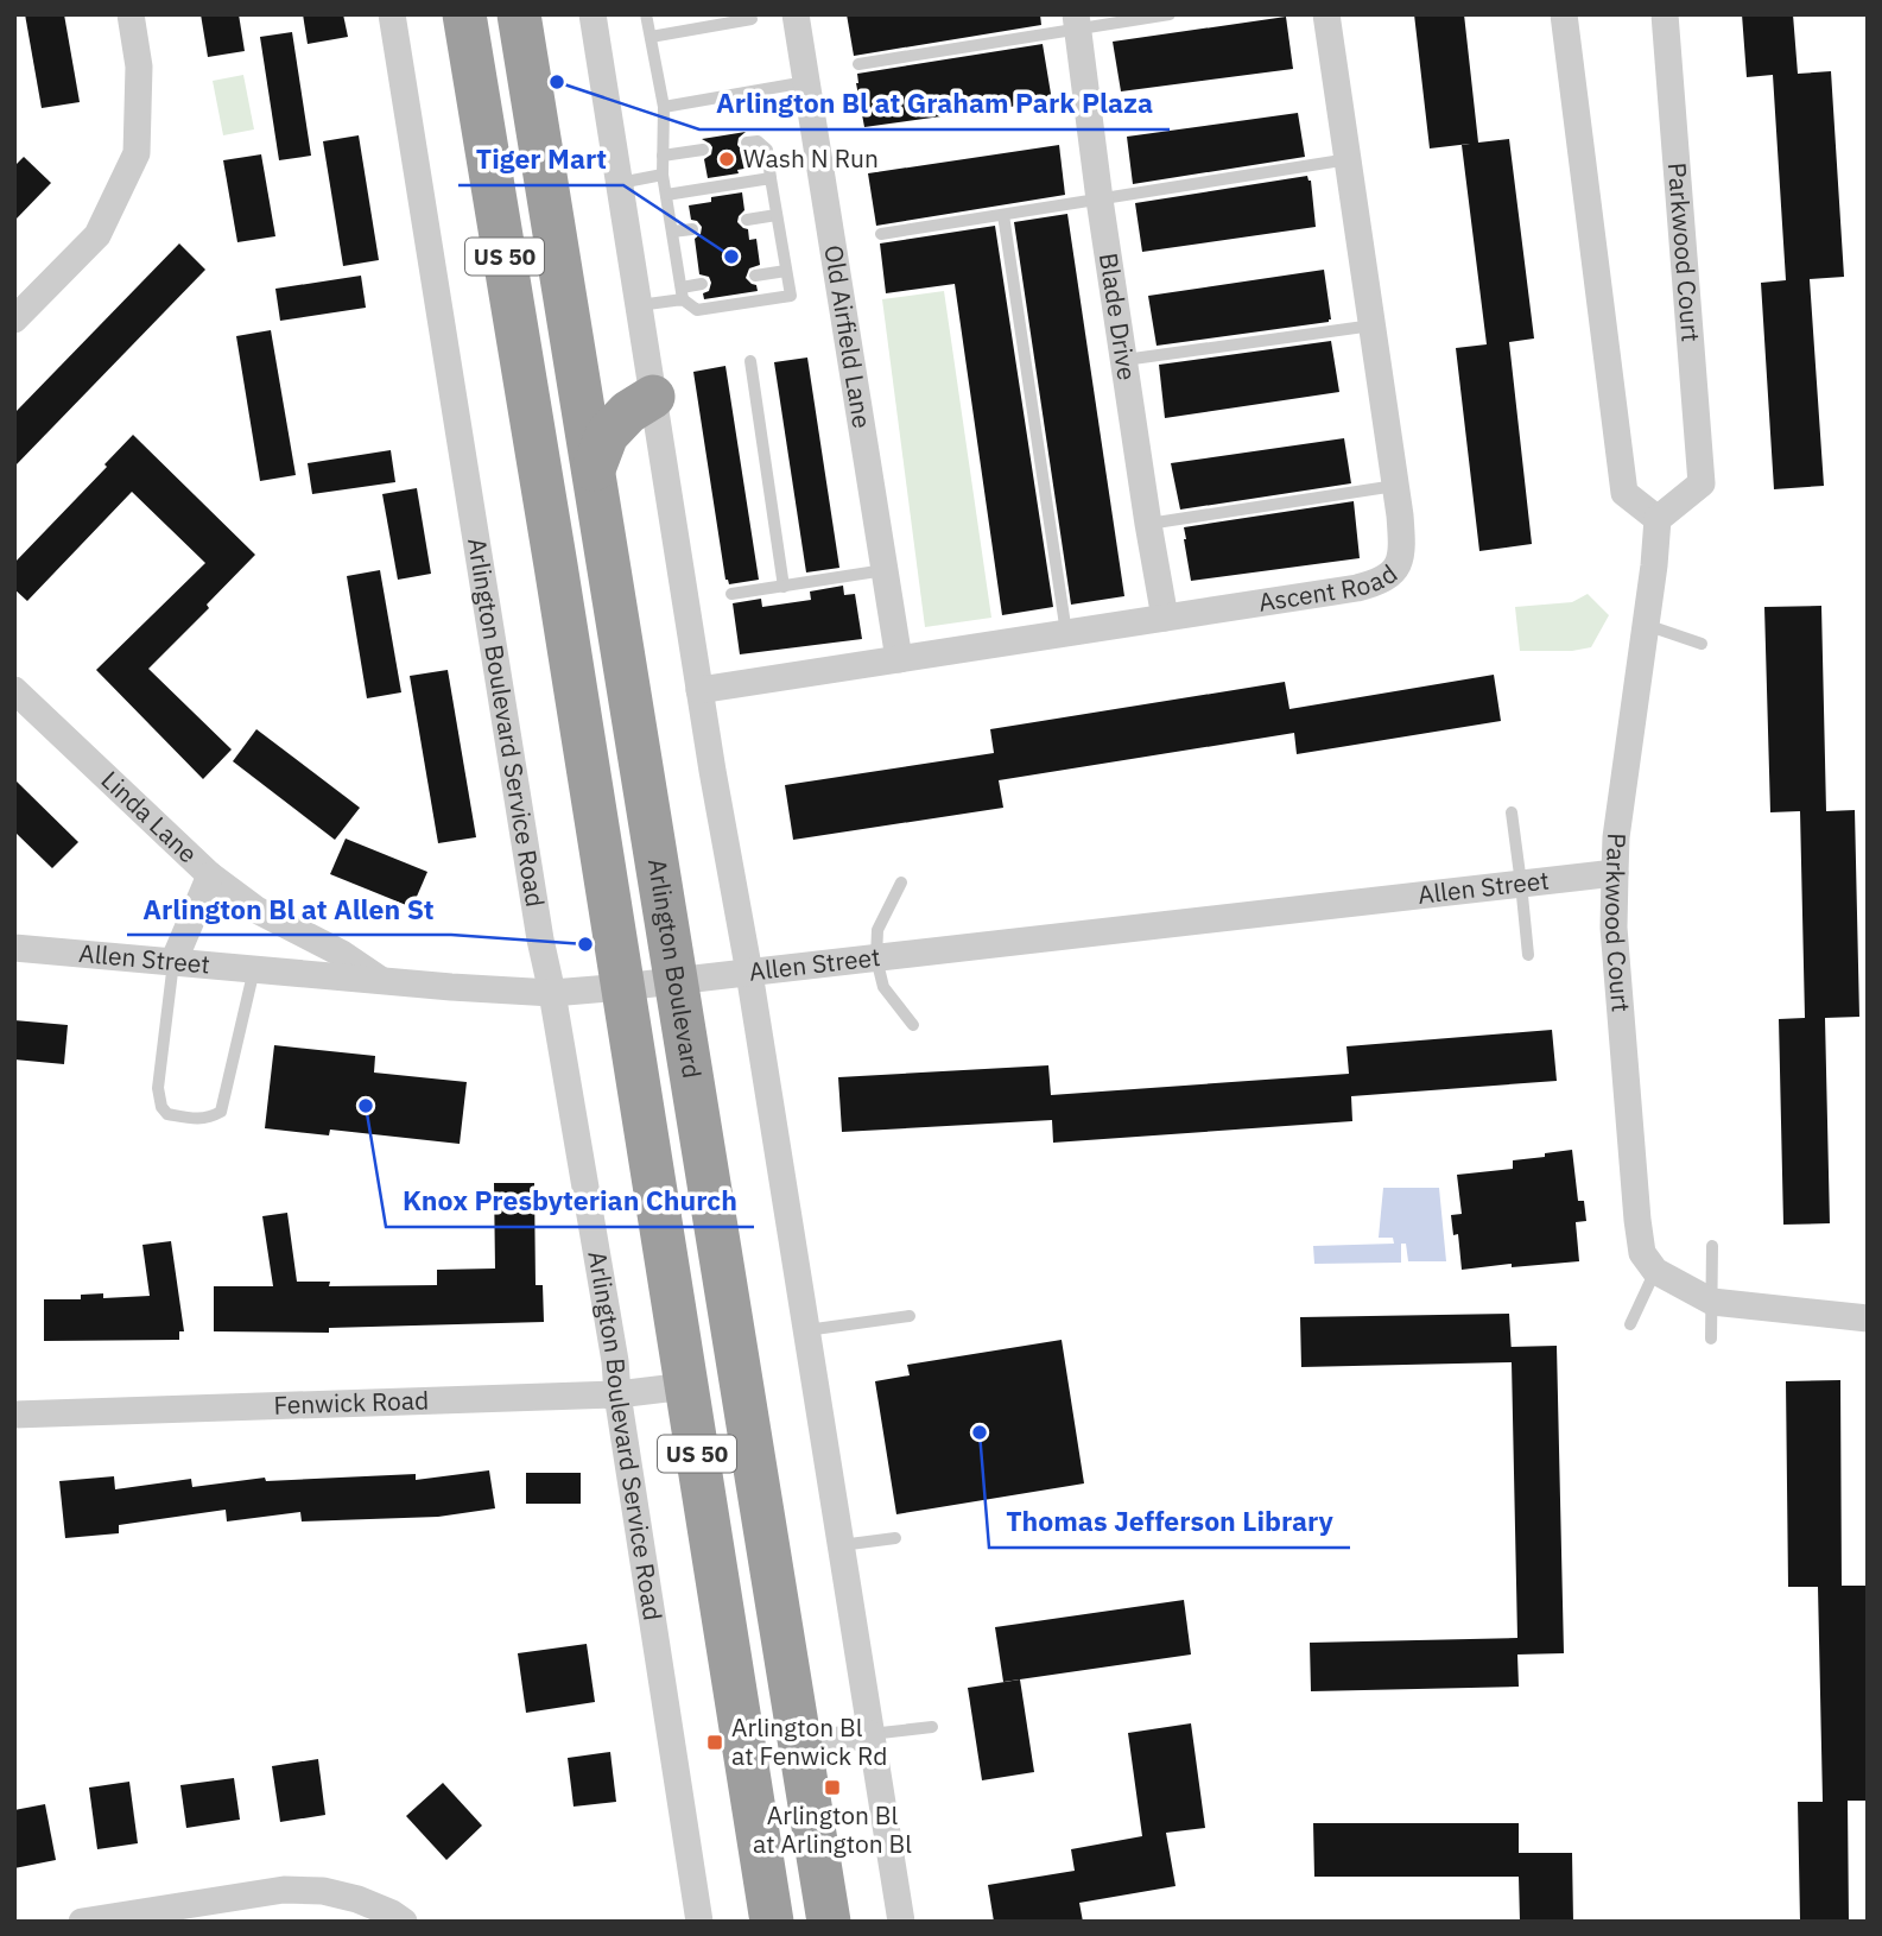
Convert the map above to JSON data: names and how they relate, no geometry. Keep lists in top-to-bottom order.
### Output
{
  "streets": {
    "highway": ["US 50", "Arlington Boulevard"],
    "street": [
      "Parkwood Court",
      "Blade Drive",
      "Old Airfield Lane",
      "Ascent Road",
      "Arlington Boulevard Service Road",
      "Linda Lane",
      "Allen Street",
      "Fenwick Road"
    ]
  },
  "crossings": [
    ["Parkwood Court", "Allen Street"],
    ["US 50", "Allen Street"],
    ["US 50", "Fenwick Road"],
    ["Blade Drive", "Ascent Road"],
    ["Old Airfield Lane", "Ascent Road"],
    ["Arlington Boulevard Service Road", "Allen Street"],
    ["Arlington Boulevard Service Road", "Fenwick Road"],
    ["Linda Lane", "Allen Street"],
    ["Allen Street", "Arlington Boulevard"]
  ],
  "places": {
    "other": [
      "Arlington Bl at Graham Park Plaza",
      "Wash N Run",
      "Tiger Mart",
      "Arlington Bl at Allen St",
      "Knox Presbyterian Church",
      "Thomas Jefferson Library"
    ],
    "transit": ["Arlington Bl at Fenwick Rd", "Arlington Bl at Arlington Bl"]
  }
}
